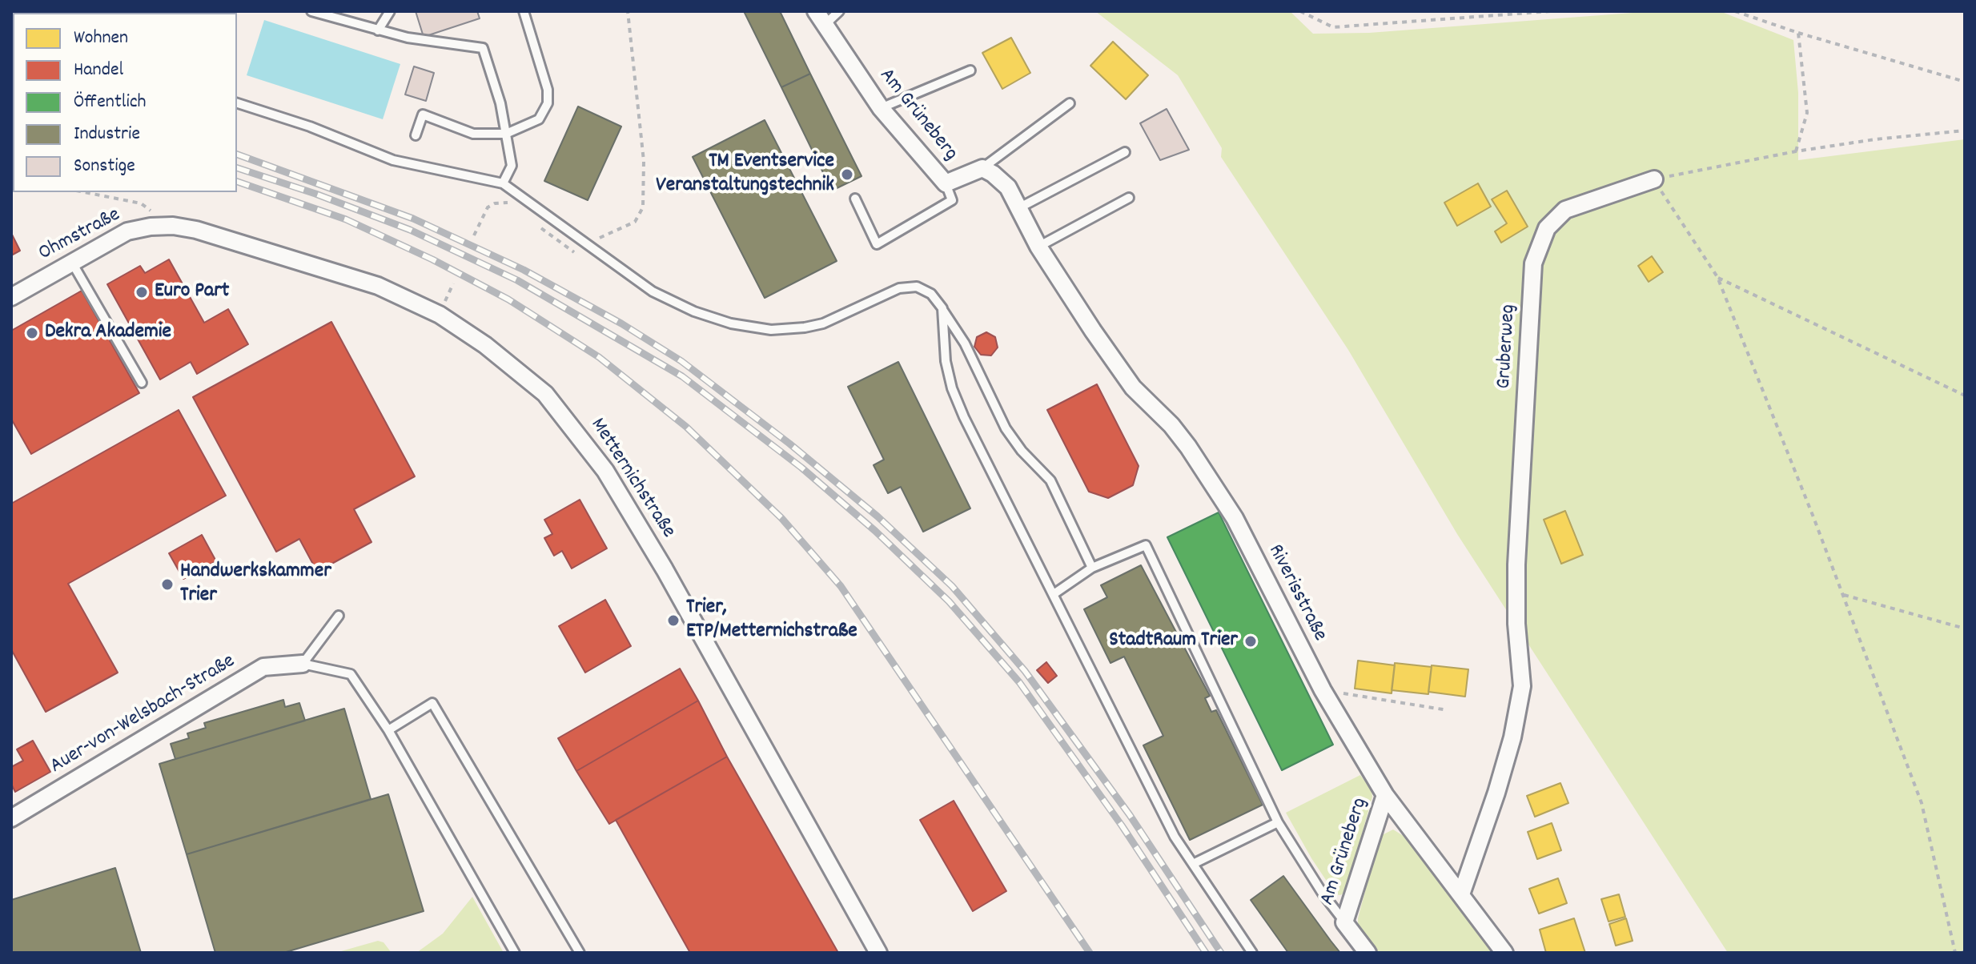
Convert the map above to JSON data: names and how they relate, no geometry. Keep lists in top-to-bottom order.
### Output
{
  "streets": {
    "street": [
      "Am Grüneberg",
      "Ohmstraße",
      "Gruberweg",
      "Metternichstraße",
      "Riverisstraße",
      "Auer-von-Welsbach-Straße"
    ]
  },
  "crossings": [
    ["Am Grüneberg", "Riverisstraße"],
    ["Ohmstraße", "Metternichstraße"],
    ["Gruberweg", "Riverisstraße"]
  ],
  "places": [
    "TM Eventservice Veranstaltungstechnik",
    "Euro Part",
    "Dekra Akademie",
    "Handwerkskammer Trier",
    "Trier, ETP/Metternichstraße",
    "StadtRaum Trier"
  ],
  "legend": [
    "Wohnen",
    "Handel",
    "Öffentlich",
    "Industrie",
    "Sonstige"
  ]
}
